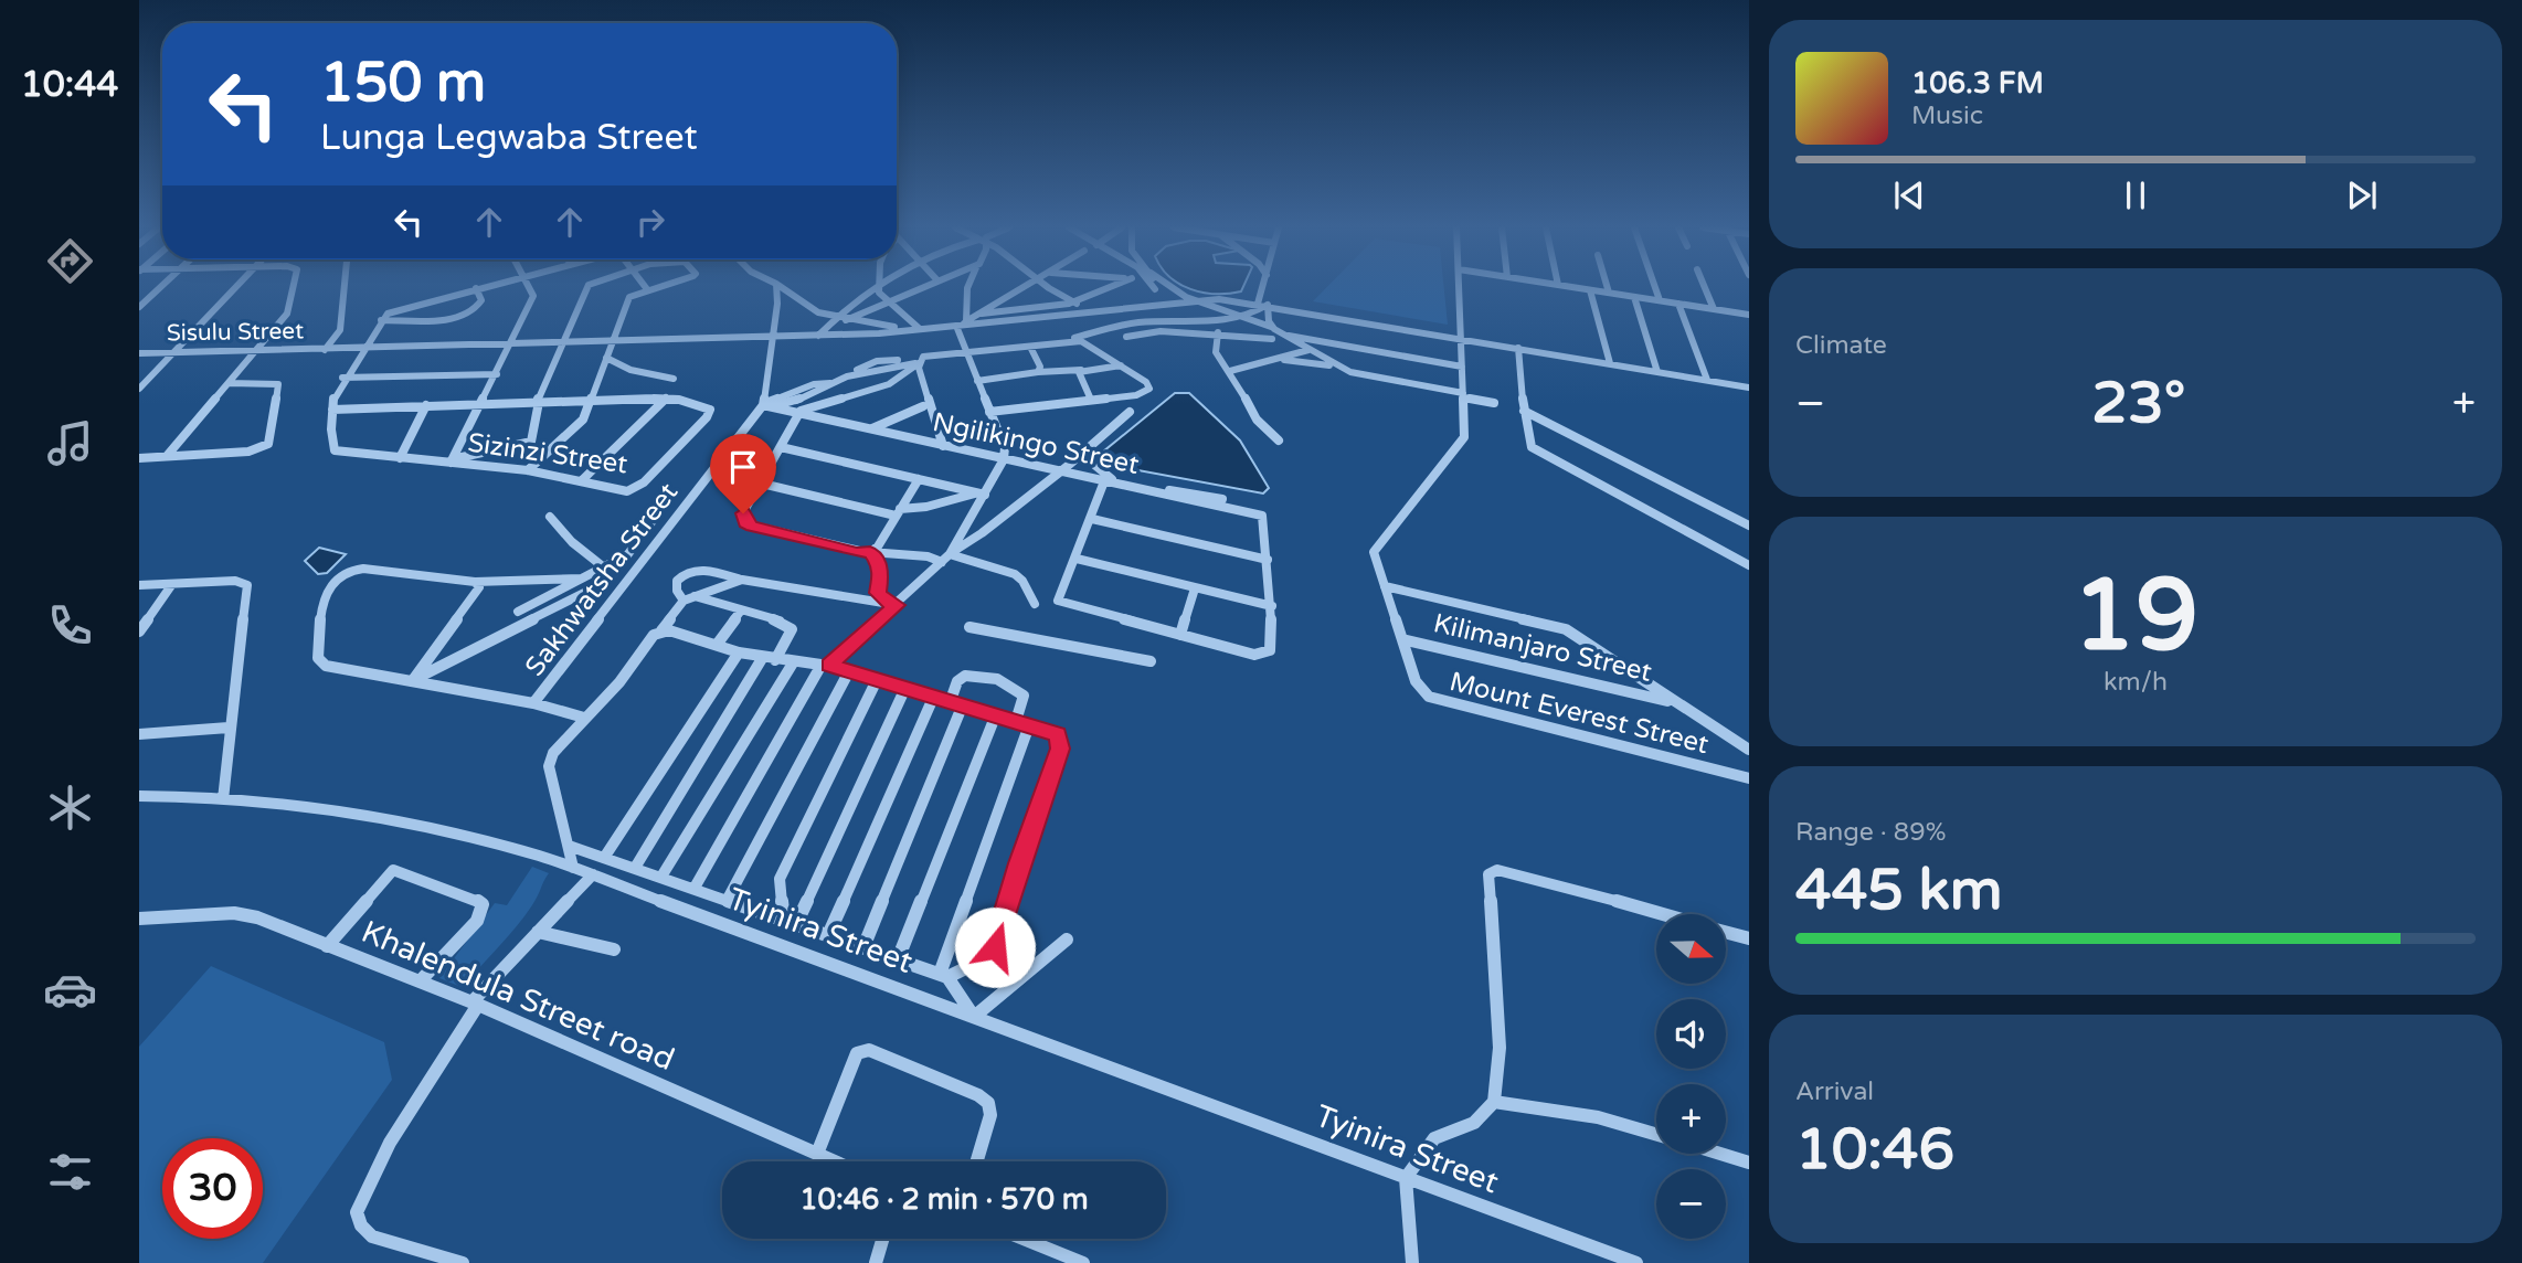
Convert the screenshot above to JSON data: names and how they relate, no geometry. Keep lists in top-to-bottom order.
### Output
{
  "streets": {
    "street": [
      "Sisulu Street",
      "Ngilikingo Street",
      "Sizinzi Street",
      "Sakhwatsha Street",
      "Kilimanjaro Street",
      "Mount Everest Street",
      "Tyinira Street",
      "Khalendula Street road"
    ]
  },
  "crossings": [
    ["Sisulu Street", "Sizinzi Street"],
    ["Sisulu Street", "Sakhwatsha Street"],
    ["Sisulu Street", "Mount Everest Street"],
    ["Ngilikingo Street", "Sakhwatsha Street"],
    ["Kilimanjaro Street", "Mount Everest Street"]
  ],
  "north": "right",
  "page": {
    "tabs": "10:44",
    "turn": ["150 m", "Lunga Legwaba Street"],
    "song": ["106.3 FM", "Music"],
    "tile": [
      "Climate",
      ["19", "km/h"],
      ["Range · 89%", "445 km"],
      ["Arrival", "10:46"]
    ],
    "heat": ["−", "23°", "+"],
    "map_buttons": ["+", "−"],
    "limit": "30",
    "trip": "10:46 · 2 min · 570 m"
  }
}
